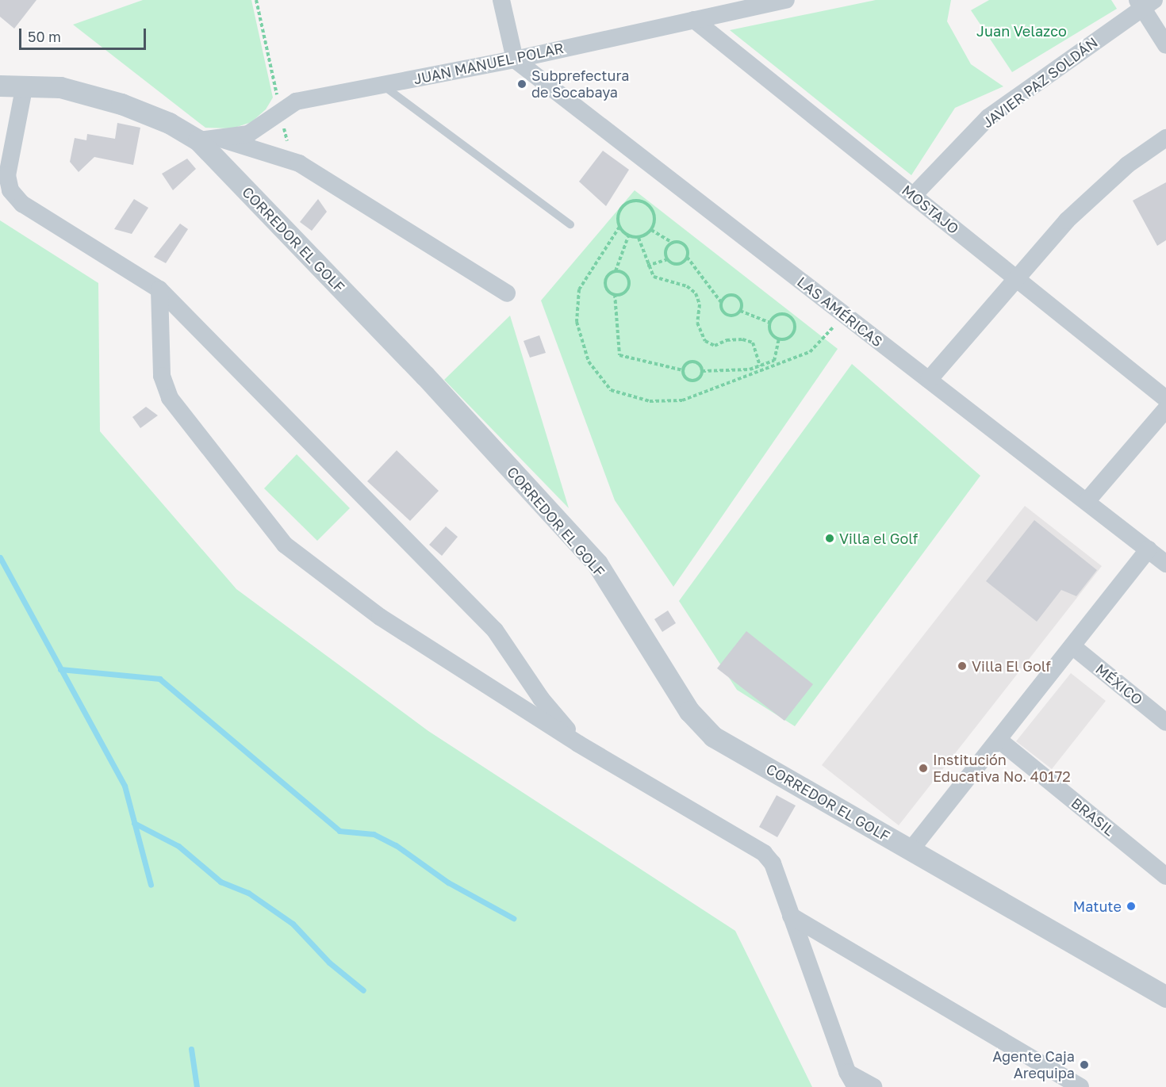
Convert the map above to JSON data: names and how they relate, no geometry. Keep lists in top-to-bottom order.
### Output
{
  "streets": {
    "street": [
      "JUAN MANUEL POLAR",
      "JAVIER PAZ SOLDÁN",
      "MOSTAJO",
      "CORREDOR EL GOLF",
      "LAS AMÉRICAS",
      "MÉXICO",
      "BRASIL"
    ]
  },
  "crossings": [
    ["JUAN MANUEL POLAR", "MOSTAJO"],
    ["JUAN MANUEL POLAR", "CORREDOR EL GOLF"],
    ["JUAN MANUEL POLAR", "LAS AMÉRICAS"],
    ["JAVIER PAZ SOLDÁN", "MOSTAJO"]
  ],
  "parks": ["Juan Velazco"],
  "places": [
    "Subprefectura de Socabaya",
    "Villa el Golf",
    "Villa El Golf",
    "Institución Educativa No. 40172",
    "Matute",
    "Agente Caja Arequipa"
  ],
  "scale_bar": "50 m"
}
